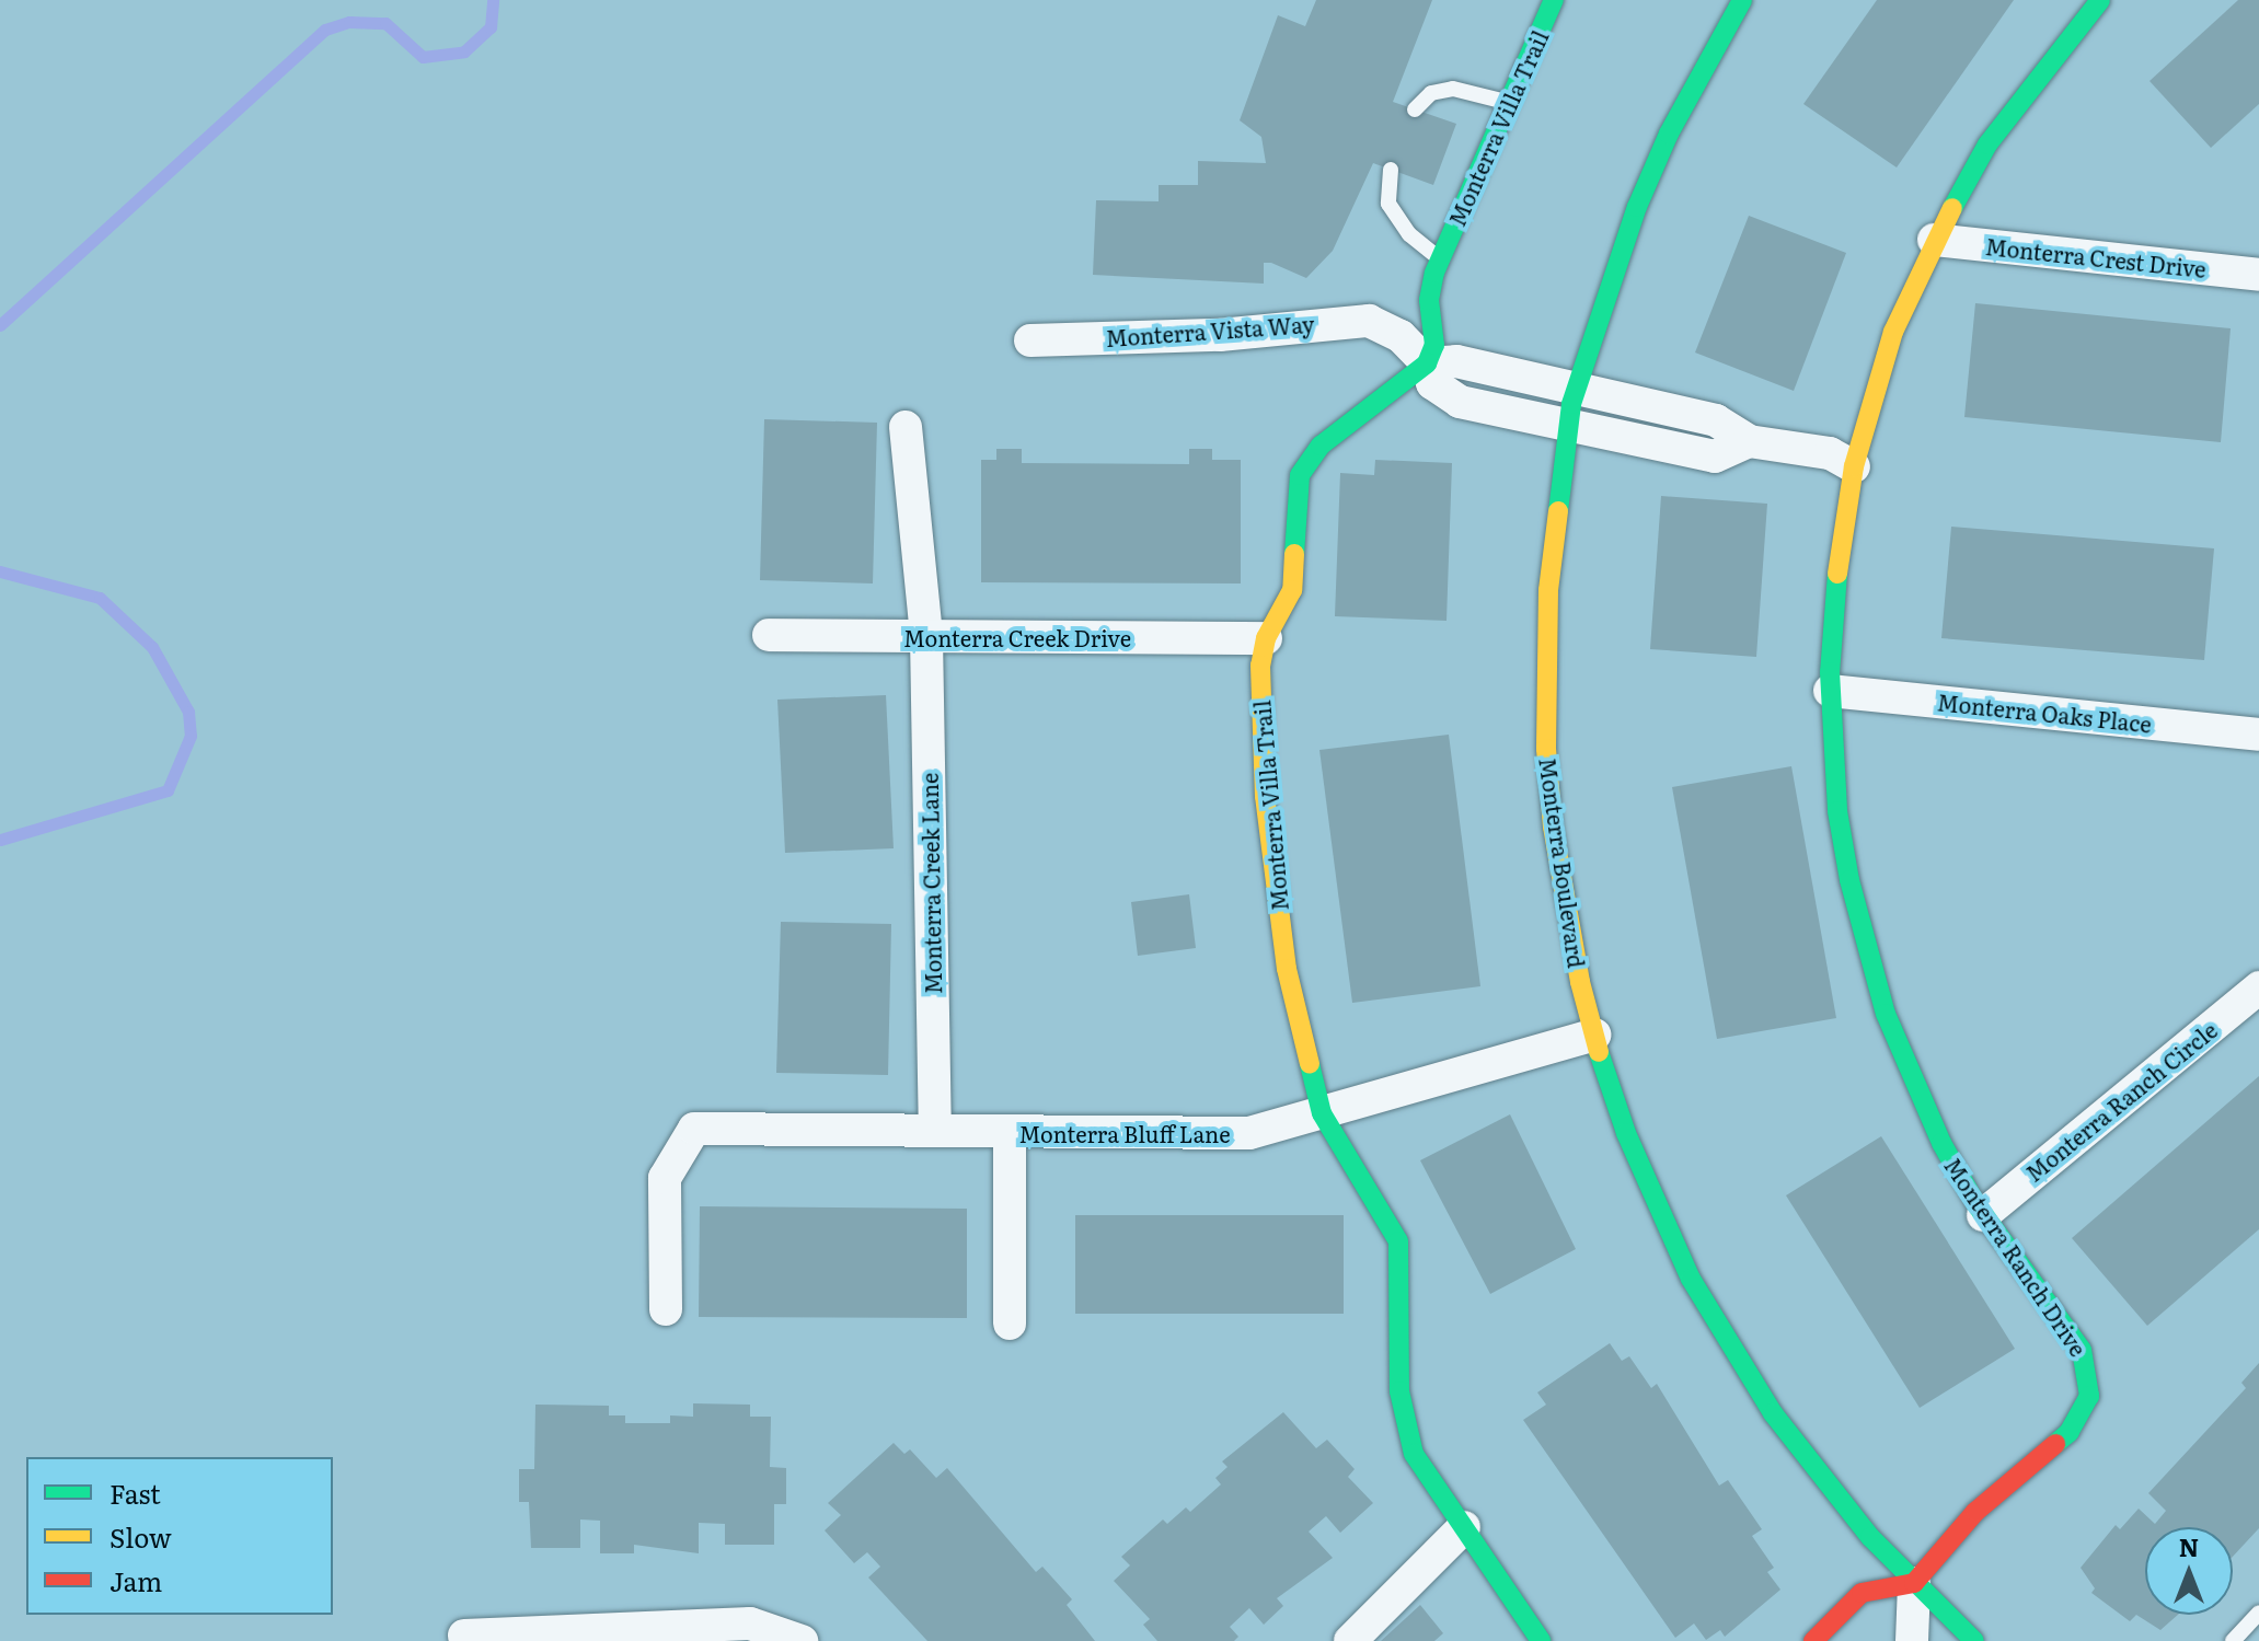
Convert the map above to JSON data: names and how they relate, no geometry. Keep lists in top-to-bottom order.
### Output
{
  "streets": {
    "street": [
      "Monterra Villa Trail",
      "Monterra Crest Drive",
      "Monterra Vista Way",
      "Monterra Creek Drive",
      "Monterra Oaks Place",
      "Monterra Boulevard",
      "Monterra Creek Lane",
      "Monterra Ranch Circle",
      "Monterra Bluff Lane",
      "Monterra Ranch Drive"
    ]
  },
  "crossings": [
    ["Monterra Villa Trail", "Monterra Vista Way"],
    ["Monterra Villa Trail", "Monterra Creek Drive"],
    ["Monterra Villa Trail", "Monterra Bluff Lane"],
    ["Monterra Crest Drive", "Monterra Ranch Drive"],
    ["Monterra Vista Way", "Monterra Boulevard"],
    ["Monterra Vista Way", "Monterra Ranch Drive"],
    ["Monterra Creek Drive", "Monterra Creek Lane"],
    ["Monterra Oaks Place", "Monterra Ranch Drive"],
    ["Monterra Boulevard", "Monterra Bluff Lane"],
    ["Monterra Boulevard", "Monterra Ranch Drive"],
    ["Monterra Creek Lane", "Monterra Bluff Lane"],
    ["Monterra Ranch Circle", "Monterra Ranch Drive"]
  ],
  "legend": ["Fast", "Slow", "Jam"],
  "north": "top"
}
